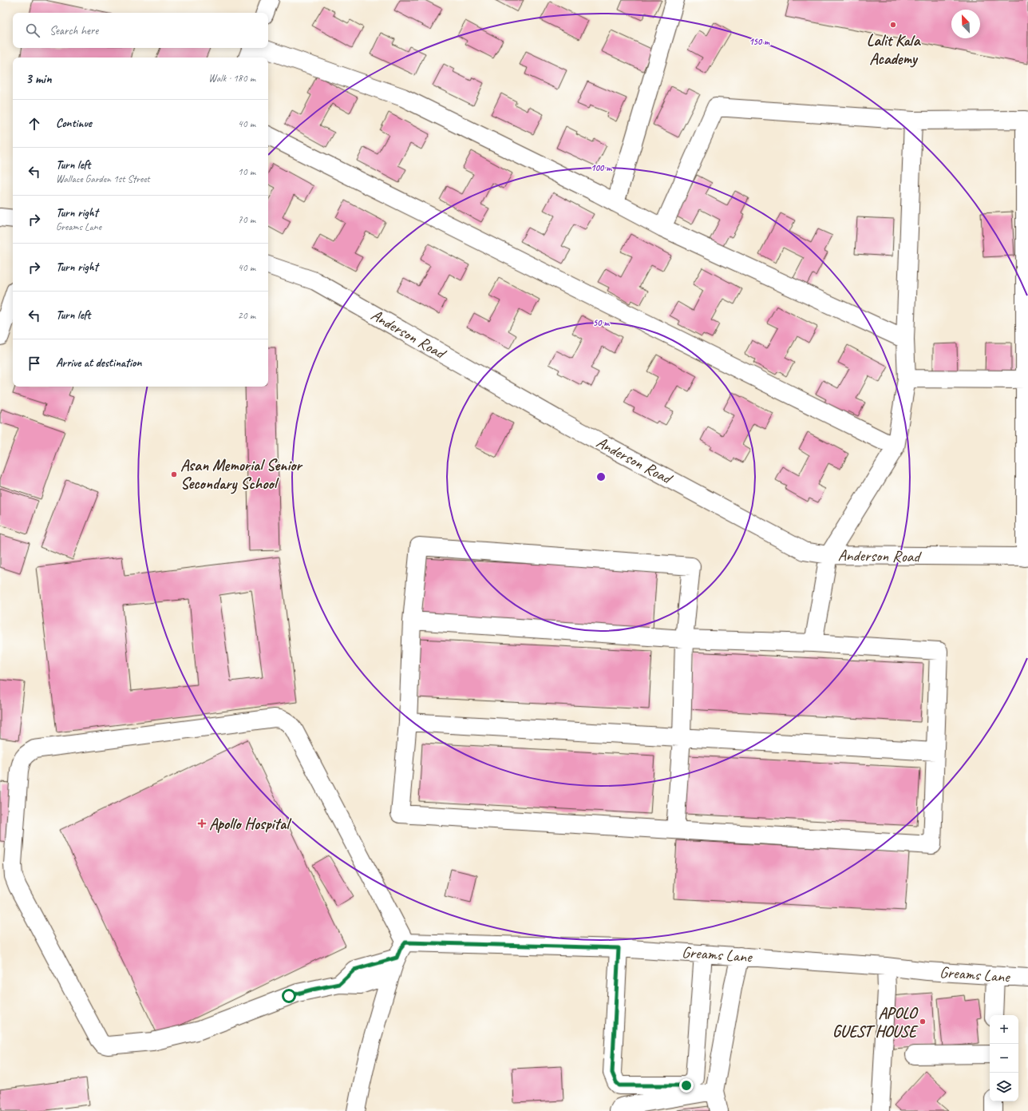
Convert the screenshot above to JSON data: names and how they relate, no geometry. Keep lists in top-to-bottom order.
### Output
{
  "streets": {
    "street": ["Anderson Road", "Greams Lane"]
  },
  "places": {
    "other": ["Lalit Kala Academy", "Asan Memorial Senior Secondary School", "APOLO GUEST HOUSE"],
    "health": ["Apollo Hospital"]
  },
  "north": "top left",
  "page": {
    "search": "Search here",
    "heading": ["3 min", "Walk · 180 m"],
    "list": [
      ["Continue", "40 m"],
      ["Turn left", "Wallace Garden 1st Street", "10 m"],
      ["Turn right", "Greams Lane", "70 m"],
      ["Turn right", "40 m"],
      ["Turn left", "20 m"],
      "Arrive at destination"
    ],
    "map_buttons": ["+", "−"]
  },
  "rings": ["150 m", "100 m", "50 m"]
}
